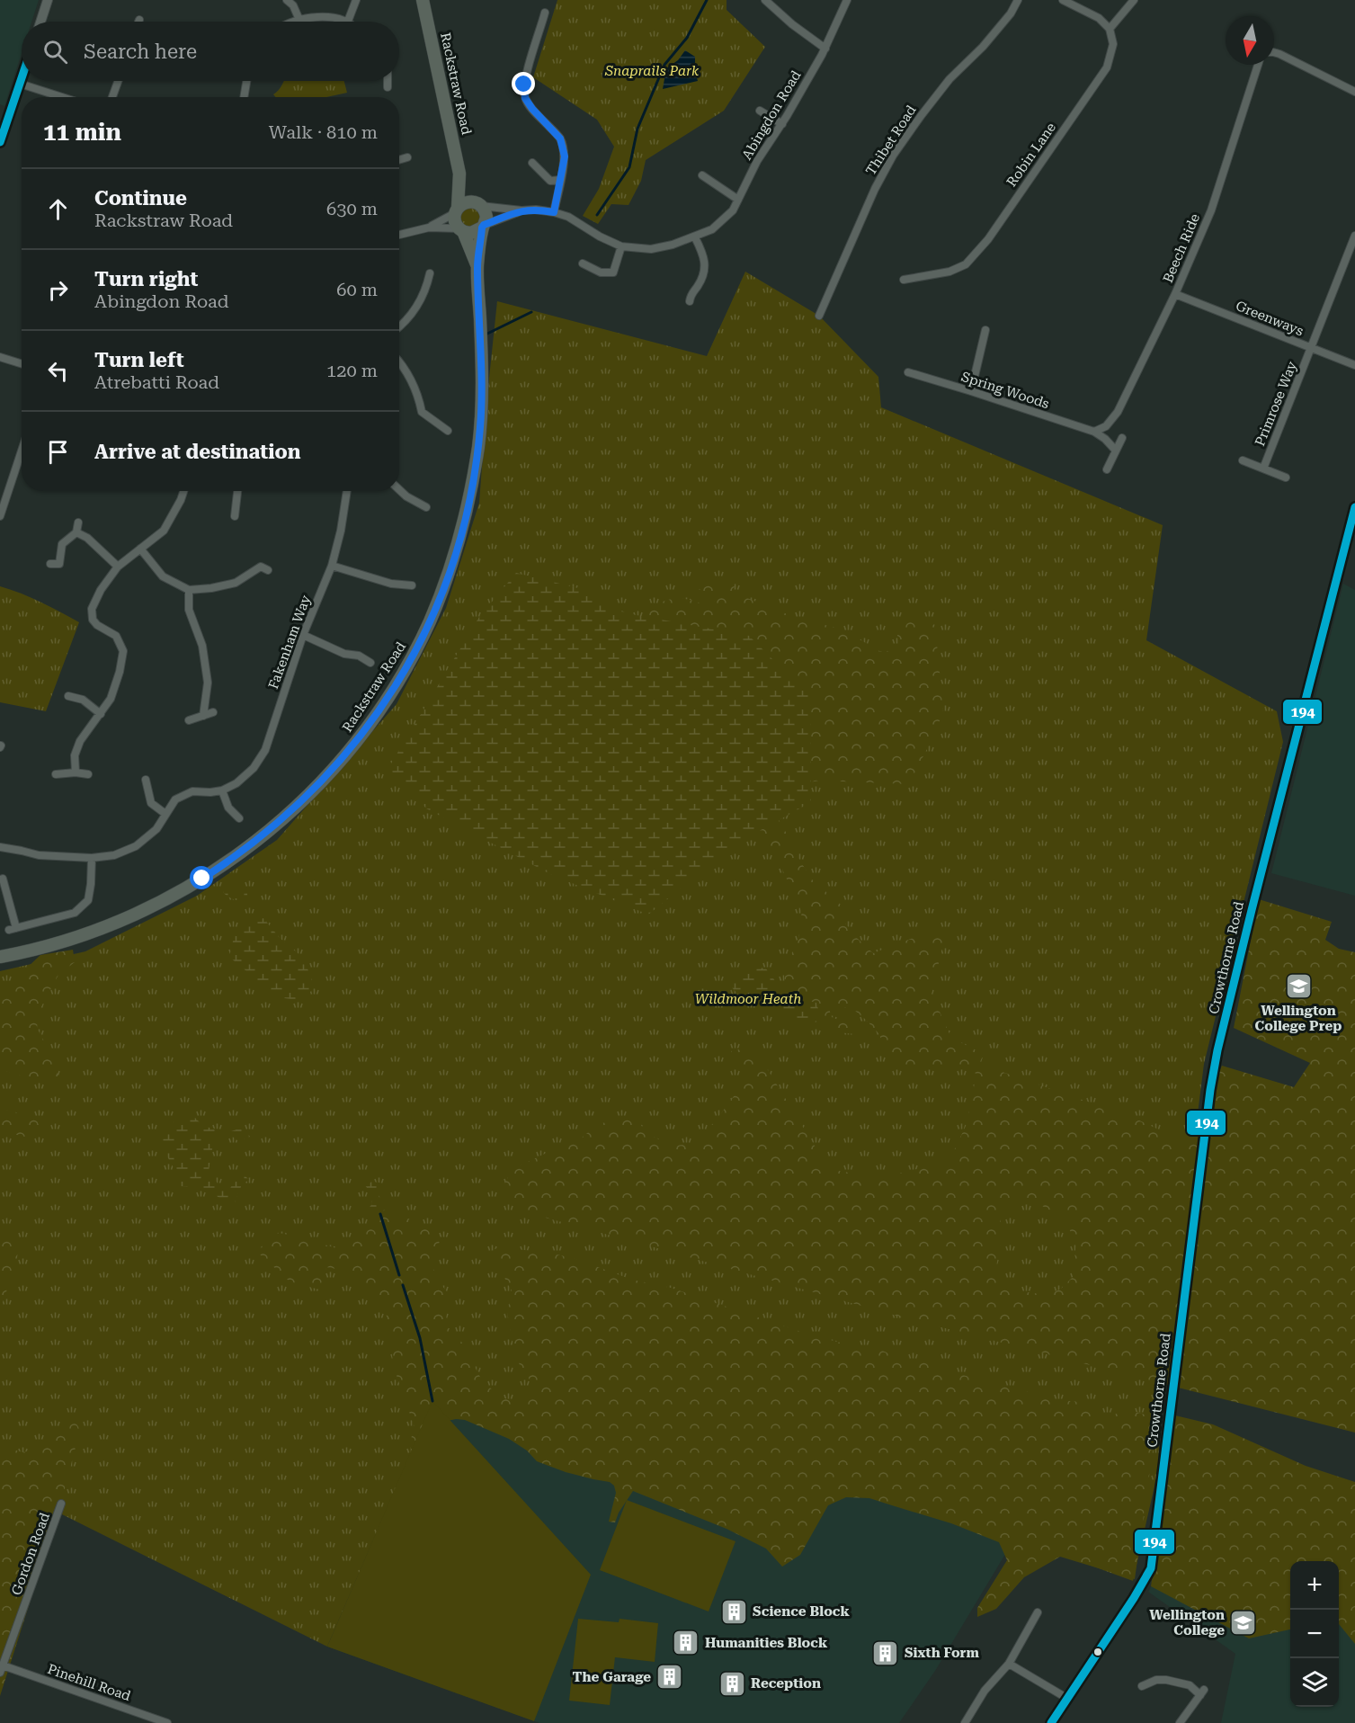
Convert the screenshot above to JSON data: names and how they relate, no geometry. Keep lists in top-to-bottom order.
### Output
{
  "streets": {
    "main road": ["Rackstraw Road"],
    "street": [
      "Abingdon Road",
      "Thibet Road",
      "Robin Lane",
      "Beech Ride",
      "Greenways",
      "Spring Woods",
      "Primrose Way",
      "Fakenham Way",
      "Crowthorne Road",
      "Gordon Road",
      "Pinehill Road"
    ]
  },
  "crossings": [
    ["Rackstraw Road", "Abingdon Road"],
    ["Beech Ride", "Greenways"],
    ["Beech Ride", "Spring Woods"],
    ["Greenways", "Primrose Way"],
    ["Gordon Road", "Pinehill Road"]
  ],
  "parks": ["Snaprails Park", "Wildmoor Heath"],
  "places": {
    "school or university": ["Wellington College Prep", "Wellington College"],
    "building": [
      "Science Block",
      "Humanities Block",
      "Sixth Form",
      "The Garage",
      "Reception"
    ]
  },
  "lines": ["transit line 194"],
  "north": "bottom",
  "page": {
    "search": "Search here",
    "heading": ["11 min", "Walk · 810 m"],
    "list": [
      ["Continue", "Rackstraw Road", "630 m"],
      ["Turn right", "Abingdon Road", "60 m"],
      ["Turn left", "Atrebatti Road", "120 m"],
      "Arrive at destination"
    ],
    "map_buttons": ["+", "−"]
  }
}
